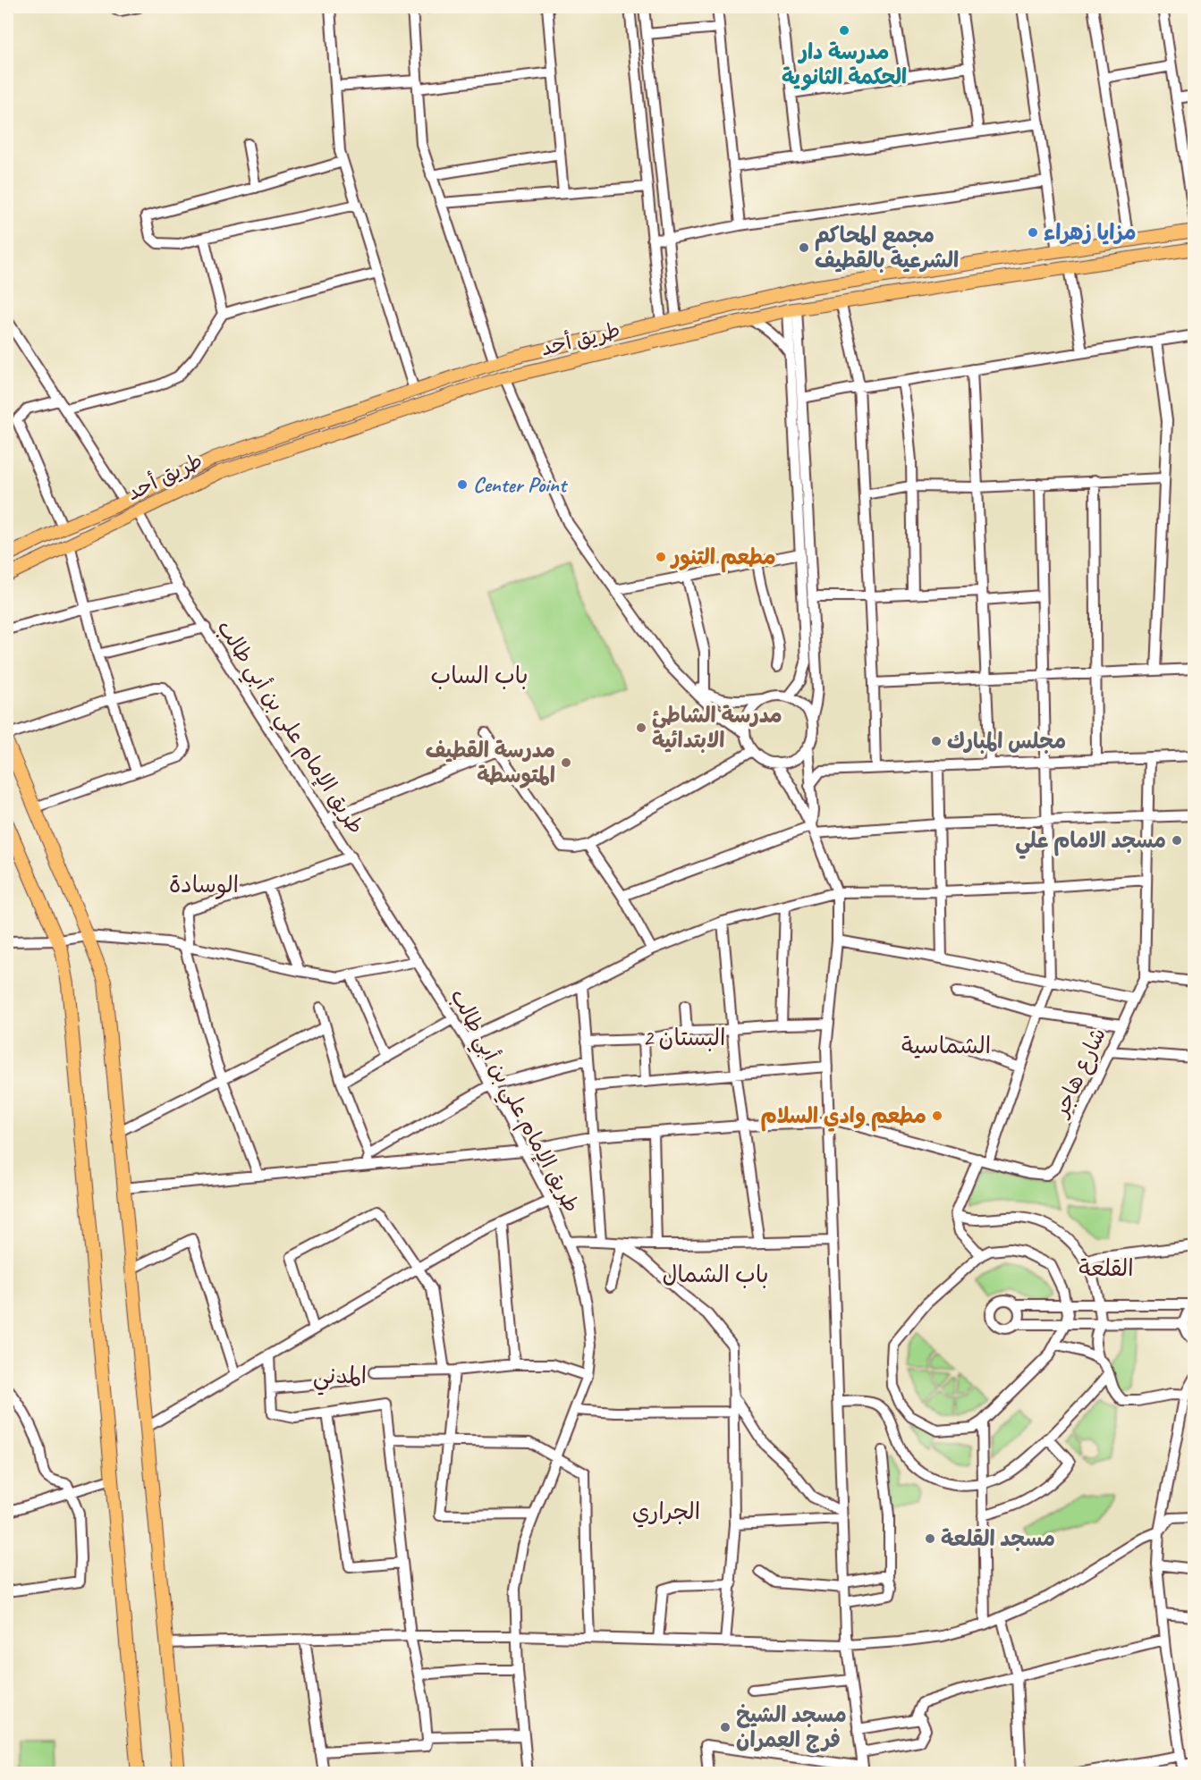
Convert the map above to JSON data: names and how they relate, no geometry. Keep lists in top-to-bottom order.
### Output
{
  "streets": {
    "main road": ["طريق أحد"],
    "street": ["طريق الإمام علي بن أبي طالب", "شارع هاجر"]
  },
  "crossings": [
    ["طريق أحد", "طريق الإمام علي بن أبي طالب"],
    ["طريق الإمام علي بن أبي طالب", "شارع هاجر"]
  ],
  "districts": [
    "باب الساب",
    "الوسادة",
    "البستان 2",
    "الشماسية",
    "القلعة",
    "باب الشمال",
    "المدني",
    "الجراري"
  ],
  "places": [
    "مدرسة دار الحكمة الثانوية",
    "مزايا زهراء",
    "مجمع المحاكم الشرعية بالقطيف",
    "Center Point",
    "مطعم التنور",
    "مدرسة الشاطئ الابتدائية",
    "مجلس المبارك",
    "مدرسة القطيف المتوسطة",
    "مسجد الامام علي",
    "مطعم وادي السلام",
    "مسجد القلعة",
    "مسجد الشيخ فرج العمران"
  ]
}
